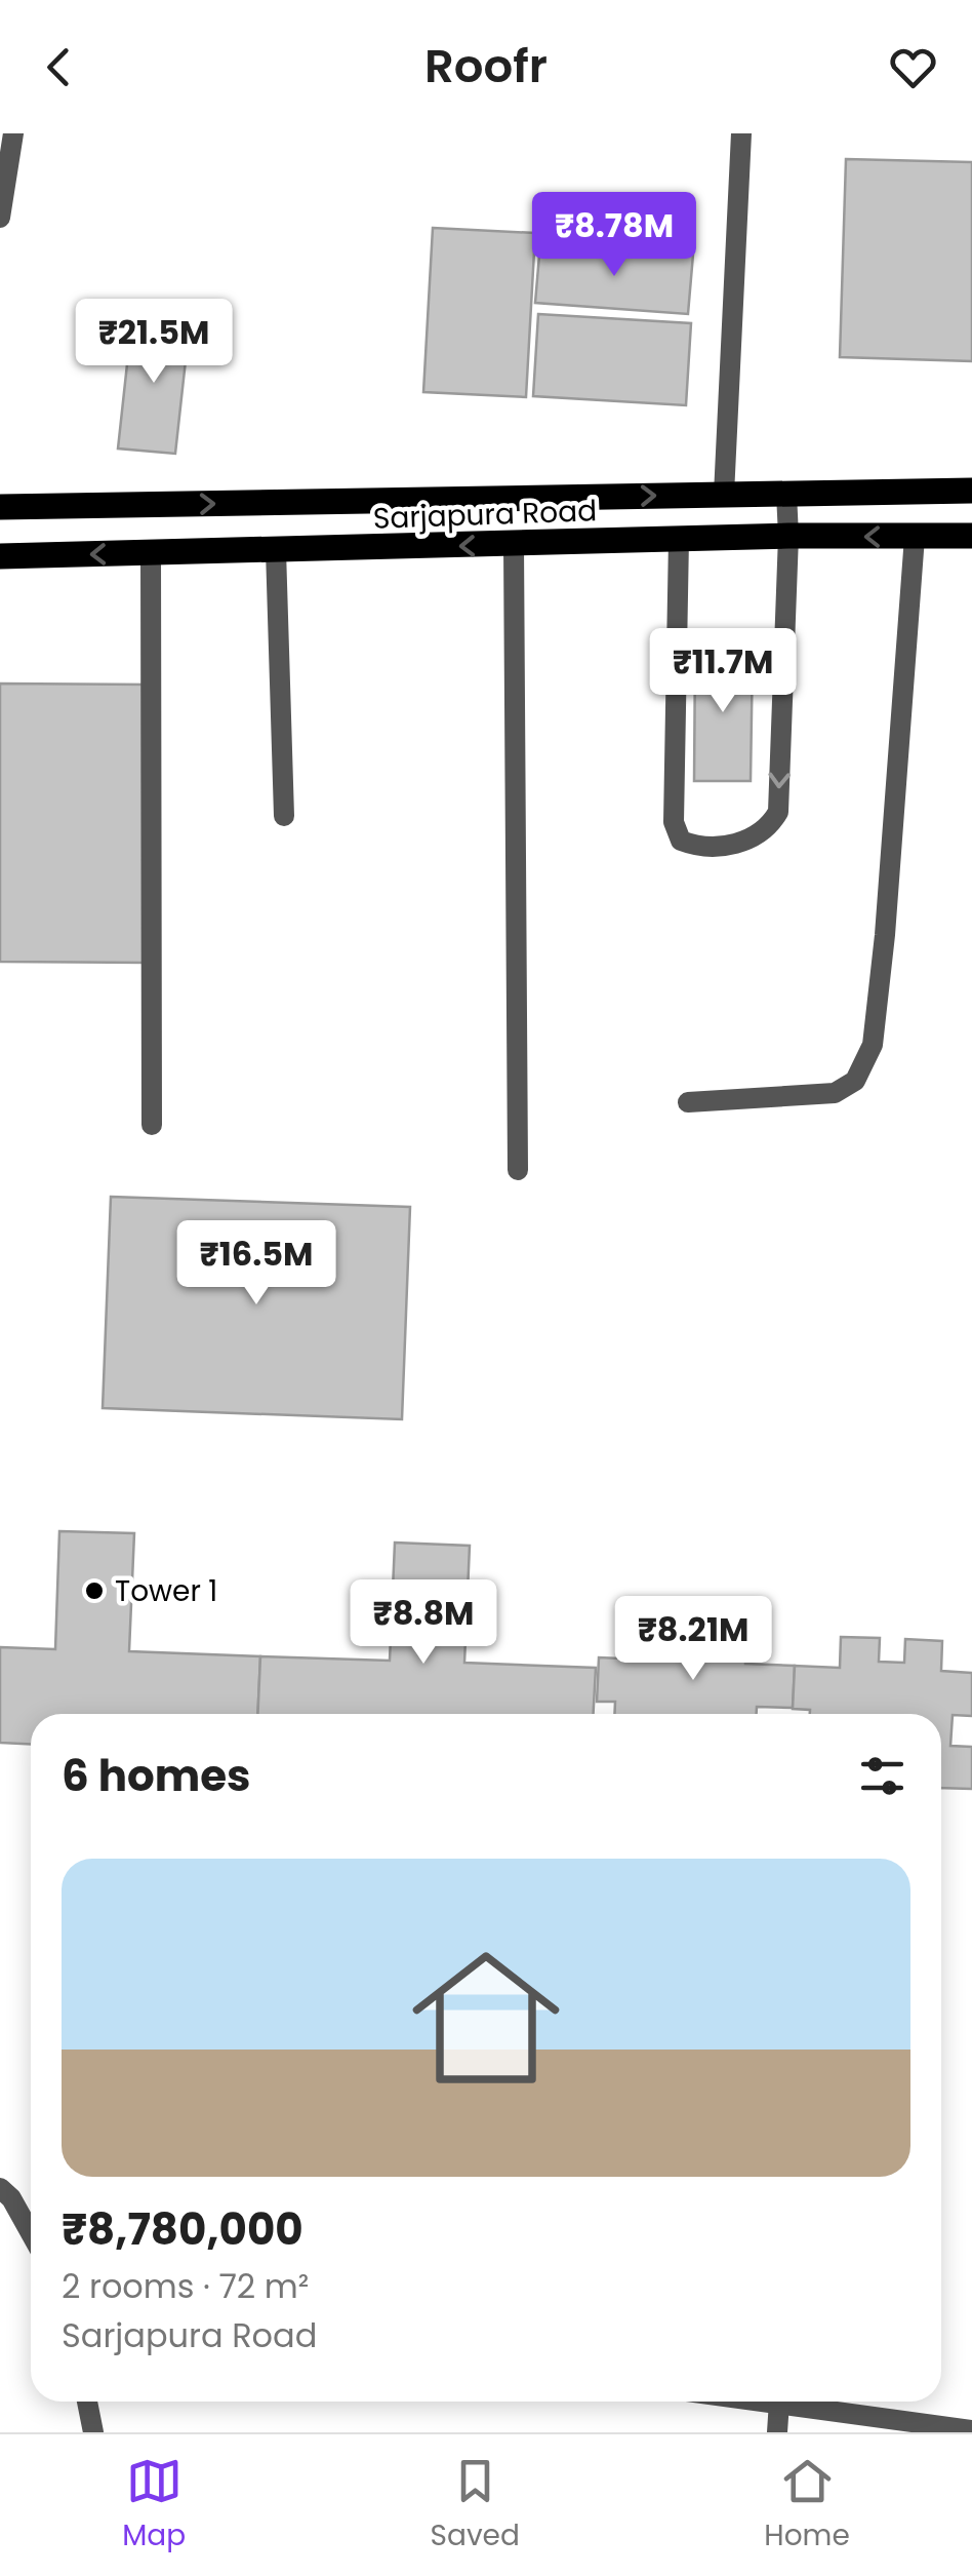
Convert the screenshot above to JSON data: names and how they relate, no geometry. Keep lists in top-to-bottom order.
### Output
{
  "streets": {
    "main road": ["Sarjapura Road"]
  },
  "places": ["Tower 1"],
  "page": {
    "header": "Roofr",
    "price": [
      "₹8.78M",
      "₹21.5M",
      "₹11.7M",
      "₹16.5M",
      "₹8.8M",
      "₹8.21M"
    ],
    "heading": "6 homes",
    "list": [
      {
        "name": "₹8,780,000",
        "note": "2 rooms · 72 m² · Sarjapura Road"
      }
    ],
    "tabs": ["Map", "Saved", "Home"]
  }
}
